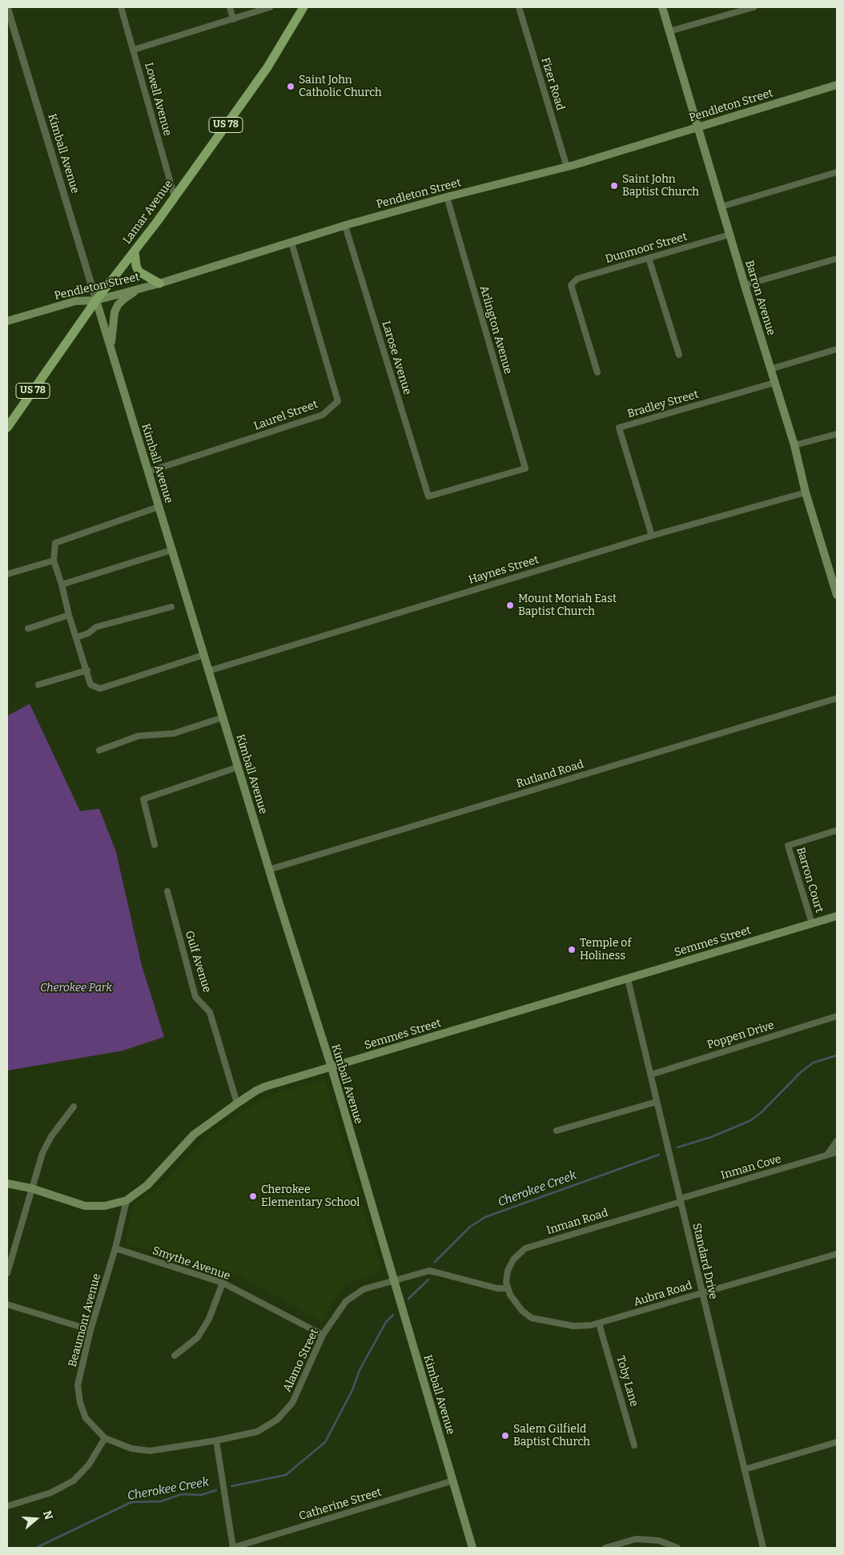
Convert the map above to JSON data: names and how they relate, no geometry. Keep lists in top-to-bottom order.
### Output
{
  "streets": {
    "main road": [
      "Pendleton Street",
      "US 78",
      "Kimball Avenue",
      "Lamar Avenue",
      "Barron Avenue",
      "Semmes Street"
    ],
    "street": [
      "Fizer Road",
      "Lowell Avenue",
      "Dunmoor Street",
      "Arlington Avenue",
      "Larose Avenue",
      "Bradley Street",
      "Laurel Street",
      "Haynes Street",
      "Rutland Road",
      "Barron Court",
      "Gulf Avenue",
      "Poppen Drive",
      "Inman Cove",
      "Inman Road",
      "Standard Drive",
      "Smythe Avenue",
      "Aubra Road",
      "Beaumont Avenue",
      "Alamo Street",
      "Toby Lane",
      "Catherine Street"
    ]
  },
  "crossings": [
    ["Fizer Road", "Pendleton Street"],
    ["Lowell Avenue", "Lamar Avenue"],
    ["Pendleton Street", "Kimball Avenue"],
    ["Pendleton Street", "Lamar Avenue"],
    ["Pendleton Street", "Barron Avenue"],
    ["Pendleton Street", "Arlington Avenue"],
    ["Pendleton Street", "Larose Avenue"],
    ["Pendleton Street", "Laurel Street"],
    ["Kimball Avenue", "Lamar Avenue"],
    ["Kimball Avenue", "Laurel Street"],
    ["Kimball Avenue", "Haynes Street"],
    ["Kimball Avenue", "Rutland Road"],
    ["Kimball Avenue", "Semmes Street"],
    ["Kimball Avenue", "Alamo Street"],
    ["Kimball Avenue", "Catherine Street"],
    ["Dunmoor Street", "Barron Avenue"],
    ["Barron Avenue", "Bradley Street"],
    ["Barron Avenue", "Haynes Street"],
    ["Arlington Avenue", "Larose Avenue"],
    ["Bradley Street", "Haynes Street"],
    ["Barron Court", "Semmes Street"],
    ["Semmes Street", "Gulf Avenue"],
    ["Semmes Street", "Standard Drive"],
    ["Semmes Street", "Beaumont Avenue"],
    ["Poppen Drive", "Standard Drive"],
    ["Inman Cove", "Inman Road"],
    ["Inman Cove", "Standard Drive"],
    ["Inman Road", "Standard Drive"],
    ["Inman Road", "Aubra Road"],
    ["Inman Road", "Alamo Street"],
    ["Standard Drive", "Aubra Road"],
    ["Smythe Avenue", "Beaumont Avenue"],
    ["Smythe Avenue", "Alamo Street"],
    ["Aubra Road", "Alamo Street"],
    ["Aubra Road", "Toby Lane"],
    ["Beaumont Avenue", "Alamo Street"]
  ],
  "water": ["Cherokee Creek"],
  "parks": ["Cherokee Park"],
  "places": [
    "Saint John Catholic Church",
    "Saint John Baptist Church",
    "Mount Moriah East Baptist Church",
    "Temple of Holiness",
    "Cherokee Elementary School",
    "Salem Gilfield Baptist Church"
  ],
  "north": "right"
}
